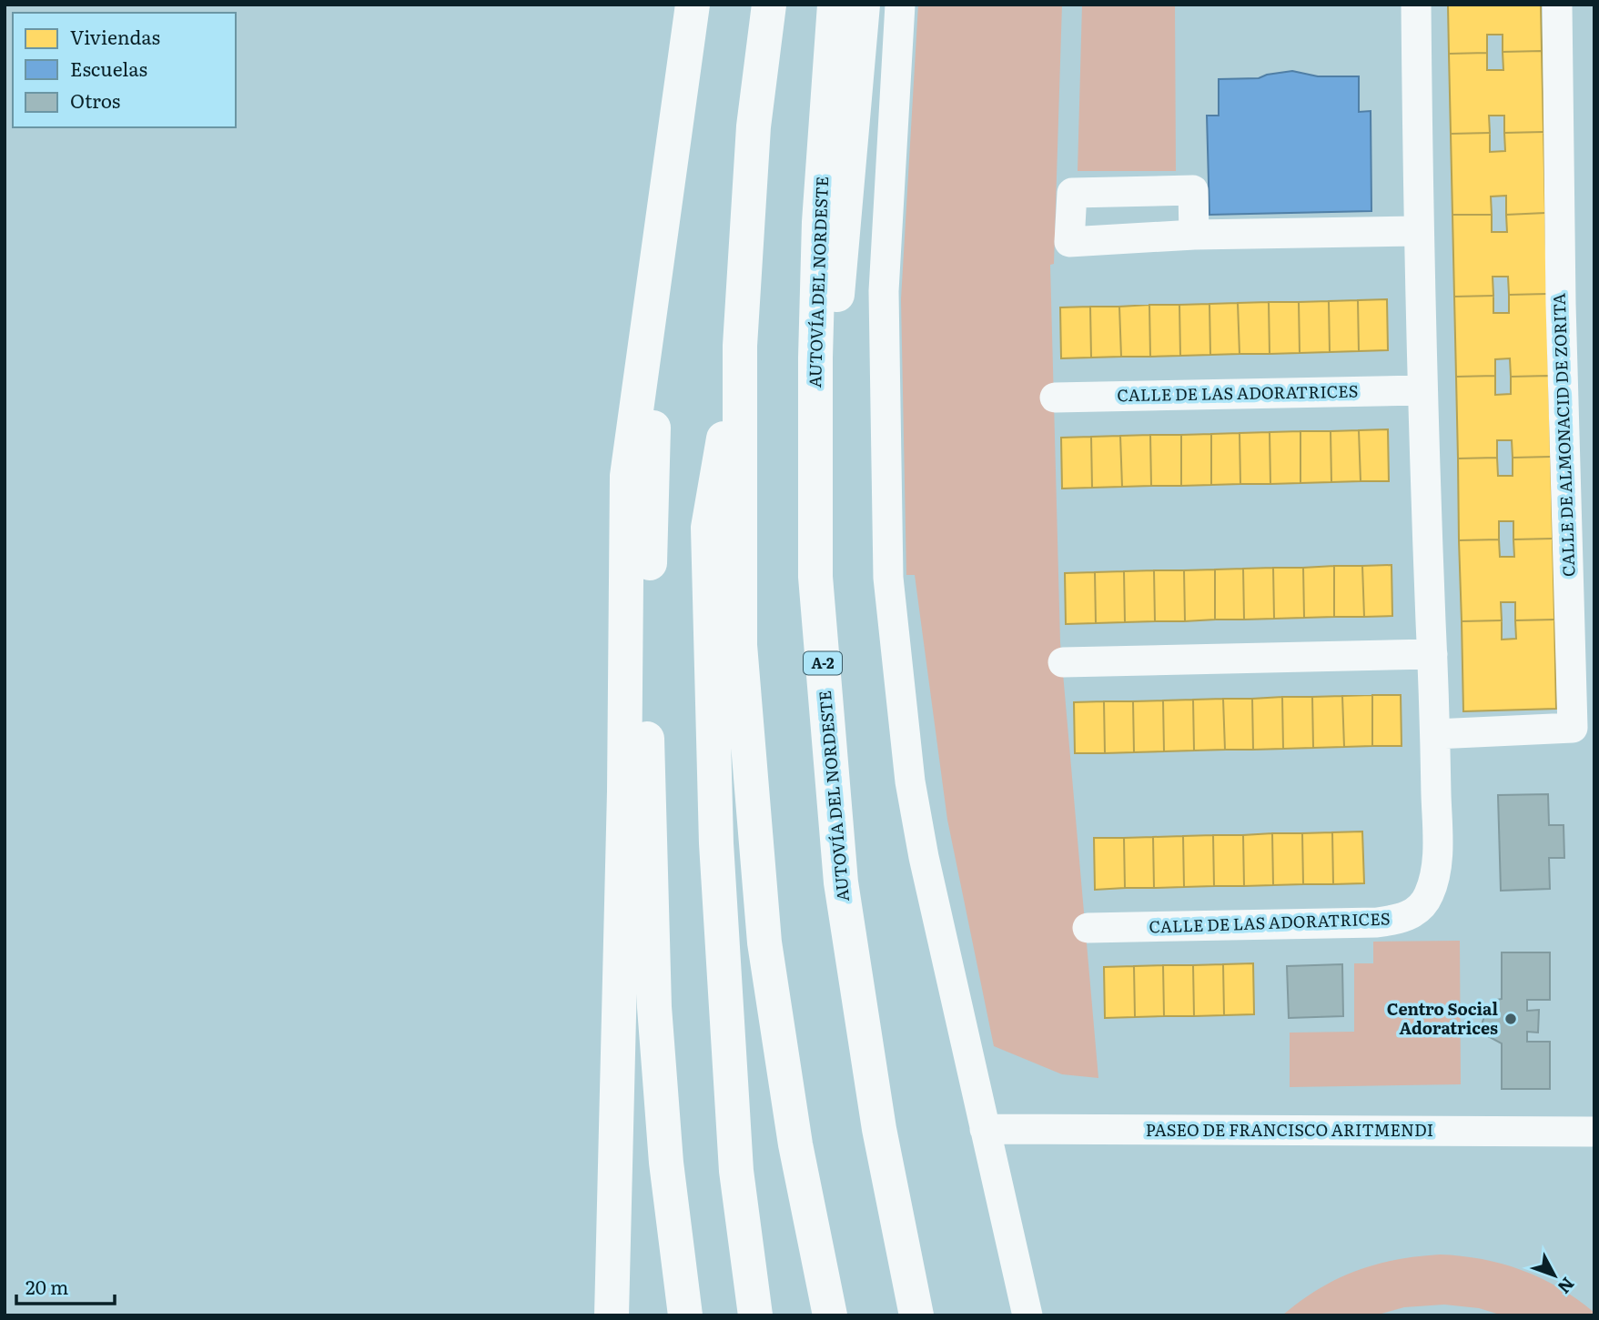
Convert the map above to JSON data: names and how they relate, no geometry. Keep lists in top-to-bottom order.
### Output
{
  "streets": {
    "highway": ["AUTOVÍA DEL NORDESTE", "A-2"],
    "street": ["CALLE DE LAS ADORATRICES", "CALLE DE ALMONACID DE ZORITA", "PASEO DE FRANCISCO ARITMENDI"]
  },
  "crossings": [
    ["CALLE DE LAS ADORATRICES", "CALLE DE ALMONACID DE ZORITA"]
  ],
  "places": ["Centro Social Adoratrices"],
  "legend": ["Viviendas", "Escuelas", "Otros"],
  "scale_bar": "20 m",
  "north": "bottom right"
}
